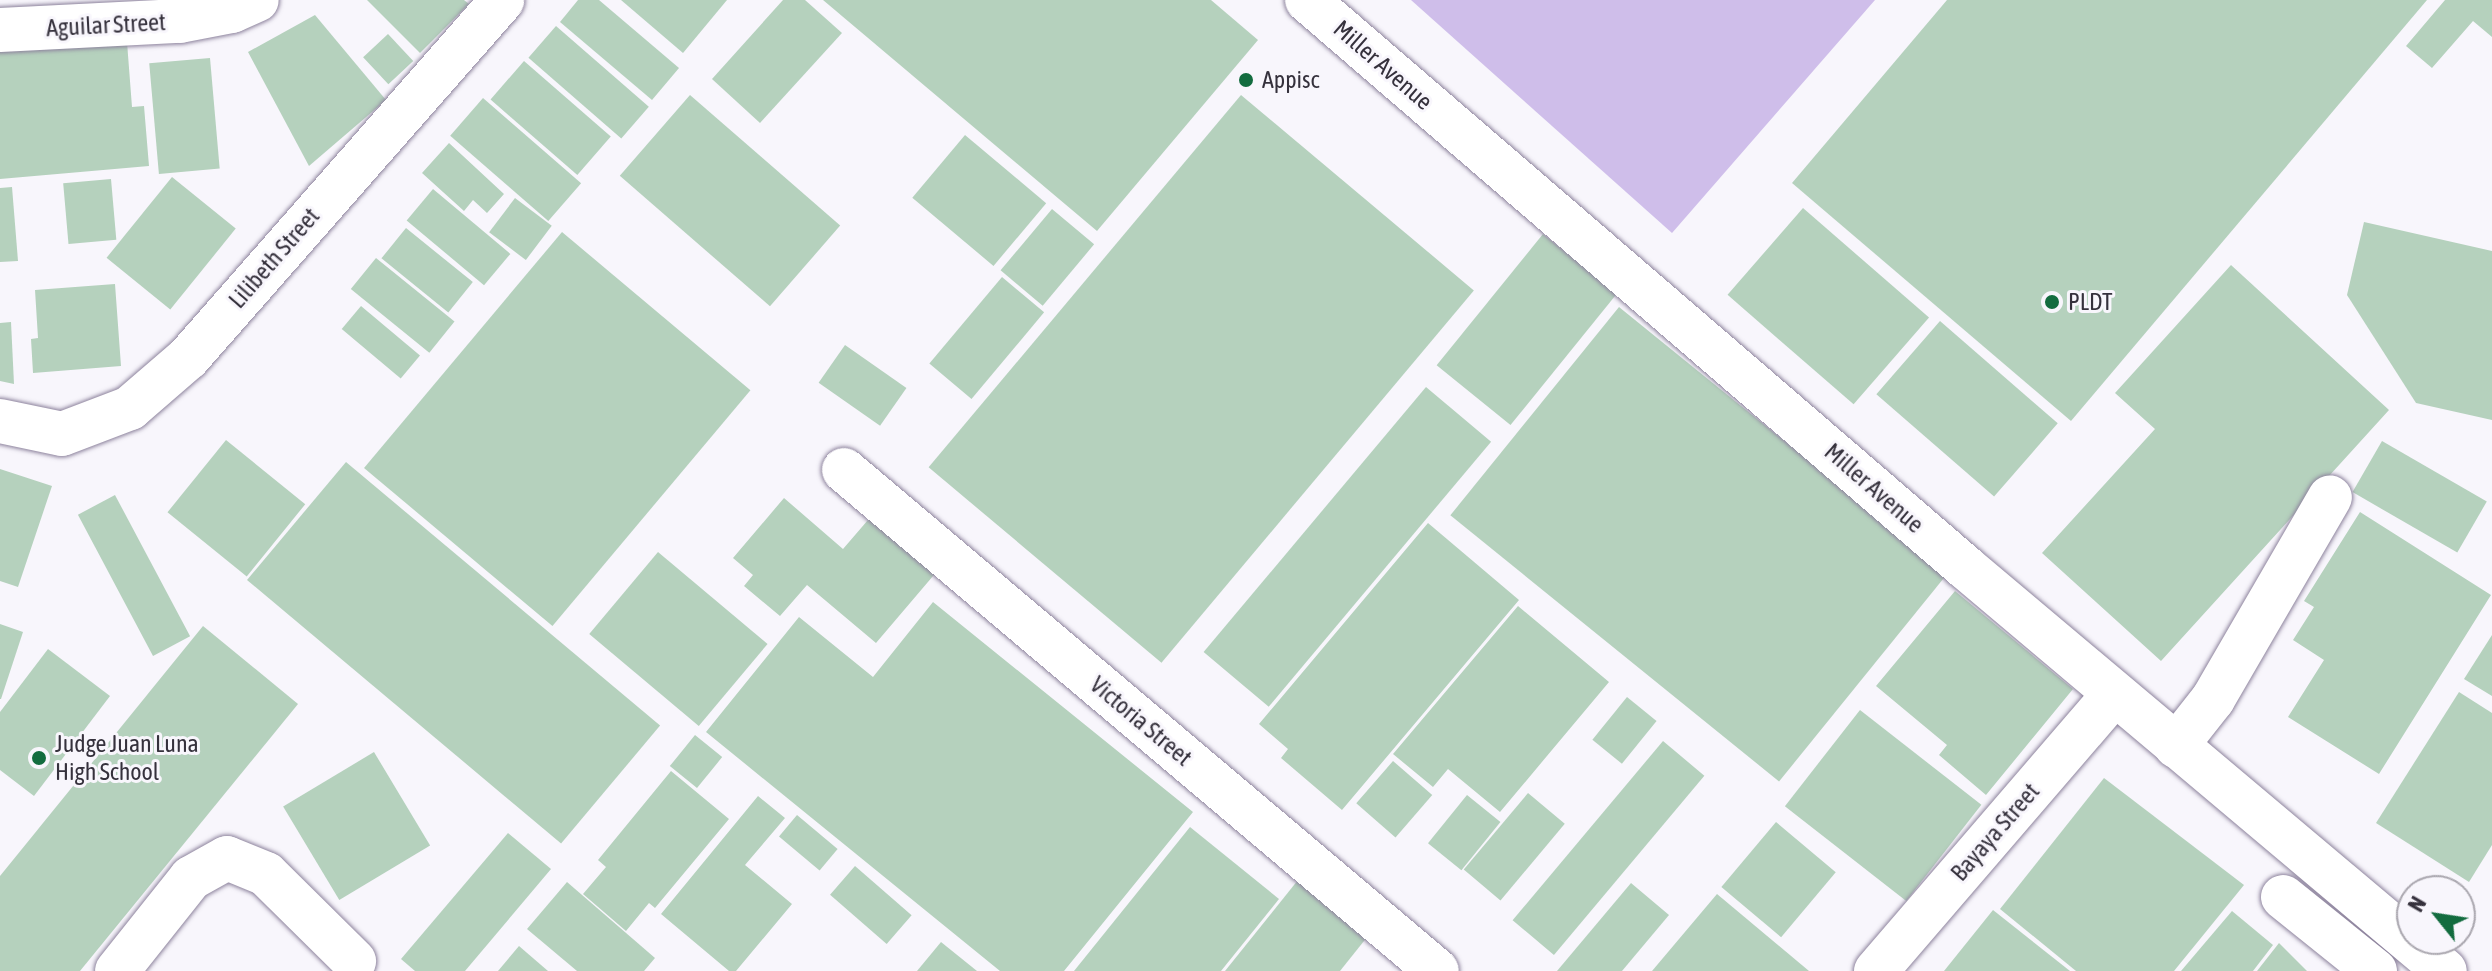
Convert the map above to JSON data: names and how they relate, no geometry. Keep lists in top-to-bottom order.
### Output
{
  "streets": {
    "street": [
      "Aguilar Street",
      "Miller Avenue",
      "Lilibeth Street",
      "Victoria Street",
      "Bayaya Street"
    ]
  },
  "crossings": [
    ["Miller Avenue", "Bayaya Street"]
  ],
  "places": ["Appisc", "PLDT", "Judge Juan Luna High School"],
  "north": "top left"
}
